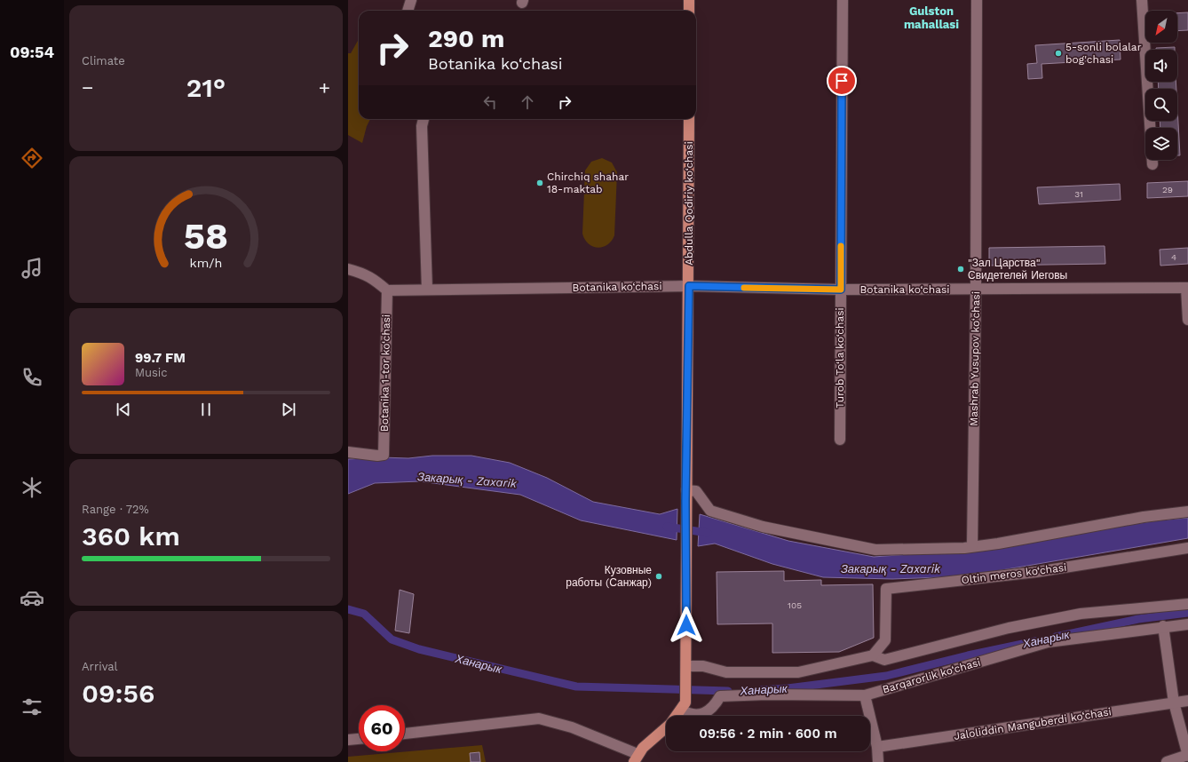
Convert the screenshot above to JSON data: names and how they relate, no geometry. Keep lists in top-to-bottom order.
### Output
{
  "streets": {
    "main road": ["Abdulla Qodiriy ko‘chasi"],
    "street": [
      "Botanika ko‘chasi",
      "Turob To‘la ko‘chasi",
      "Mashrab Yusupov ko‘chasi",
      "Botanika 1-tor ko‘chasi",
      "Oltin meros ko‘chasi",
      "Barqarorlik ko‘chasi",
      "Jaloliddin Manguberdi ko‘chasi"
    ]
  },
  "crossings": [
    ["Abdulla Qodiriy ko‘chasi", "Botanika ko‘chasi"],
    ["Abdulla Qodiriy ko‘chasi", "Barqarorlik ko‘chasi"],
    ["Botanika ko‘chasi", "Turob To‘la ko‘chasi"],
    ["Botanika ko‘chasi", "Mashrab Yusupov ko‘chasi"],
    ["Botanika ko‘chasi", "Botanika 1-tor ko‘chasi"]
  ],
  "districts": ["Gulston mahallasi"],
  "water": ["Закарық - Zaxarik", "Ханарык"],
  "places": [
    "5-sonli bolalar bog'chasi",
    "Chirchiq shahar 18-maktab",
    "\"Зал Царства\" Свидетелей Иеговы",
    "Кузовные работы (Санжар)"
  ],
  "house_numbers": [
    "29",
    "31",
    "4",
    "105"
  ],
  "north": "bottom left",
  "page": {
    "tabs": "09:54",
    "tile": [
      "Climate",
      ["Range · 72%", "360 km"],
      ["Arrival", "09:56"]
    ],
    "turn": ["290 m", "Botanika ko‘chasi"],
    "heat": ["−", "21°", "+"],
    "song": ["99.7 FM", "Music"],
    "limit": "60",
    "trip": "09:56 · 2 min · 600 m",
    "gauge": ["58", "km/h"]
  }
}
